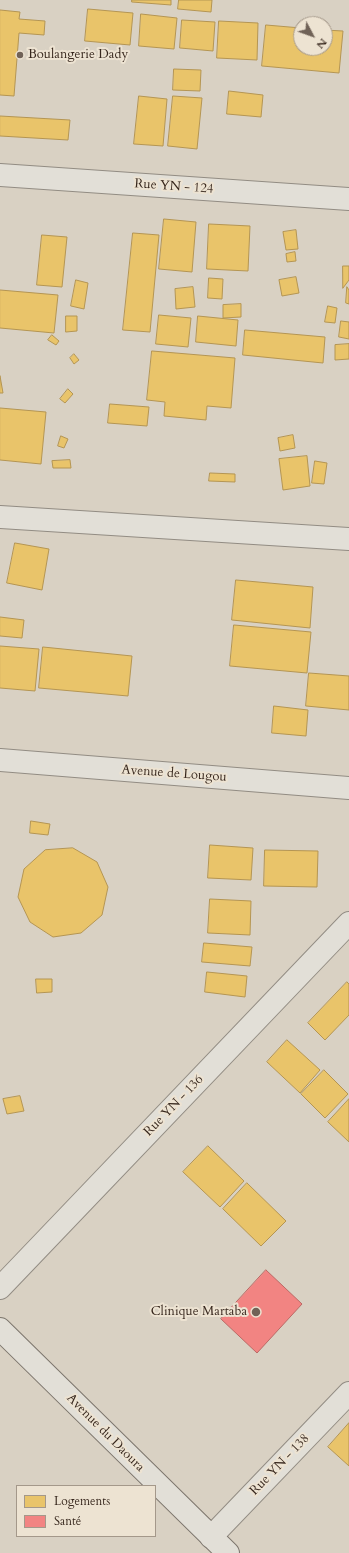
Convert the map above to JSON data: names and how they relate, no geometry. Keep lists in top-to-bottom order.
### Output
{
  "streets": {
    "street": [
      "Rue YN - 124",
      "Avenue de Lougou",
      "Rue YN - 136",
      "Avenue du Daoura",
      "Rue YN - 138"
    ]
  },
  "crossings": [
    ["Avenue du Daoura", "Rue YN - 138"]
  ],
  "places": ["Boulangerie Dady", "Clinique Martaba"],
  "legend": ["Logements", "Santé"],
  "north": "bottom right"
}
